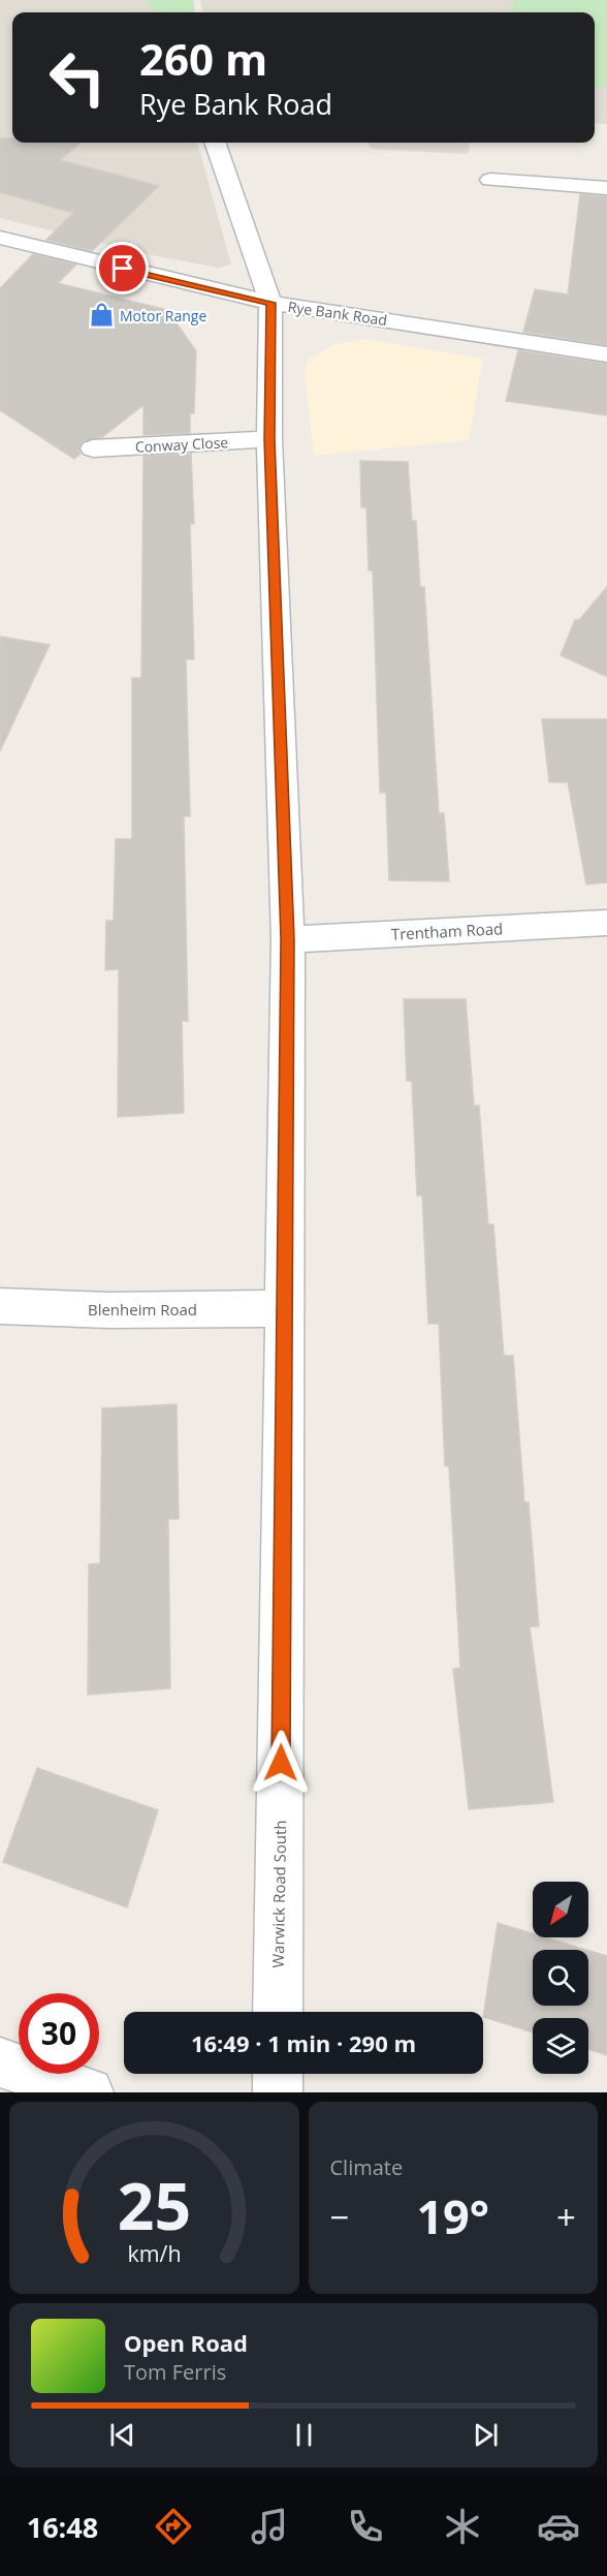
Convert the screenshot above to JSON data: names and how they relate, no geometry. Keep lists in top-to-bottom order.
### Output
{
  "streets": {
    "street": [
      "Rye Bank Road",
      "Conway Close",
      "Trentham Road",
      "Blenheim Road",
      "Warwick Road South"
    ]
  },
  "crossings": [
    ["Rye Bank Road", "Warwick Road South"],
    ["Conway Close", "Warwick Road South"],
    ["Trentham Road", "Warwick Road South"],
    ["Blenheim Road", "Warwick Road South"]
  ],
  "places": {
    "shop": ["Motor Range"]
  },
  "north": "bottom left",
  "page": {
    "turn": ["260 m", "Rye Bank Road"],
    "limit": "30",
    "trip": "16:49 · 1 min · 290 m",
    "tile": "Climate",
    "heat": ["−", "19°", "+"],
    "song": ["Open Road", "Tom Ferris"],
    "tabs": "16:48",
    "gauge": ["25", "km/h"]
  }
}
